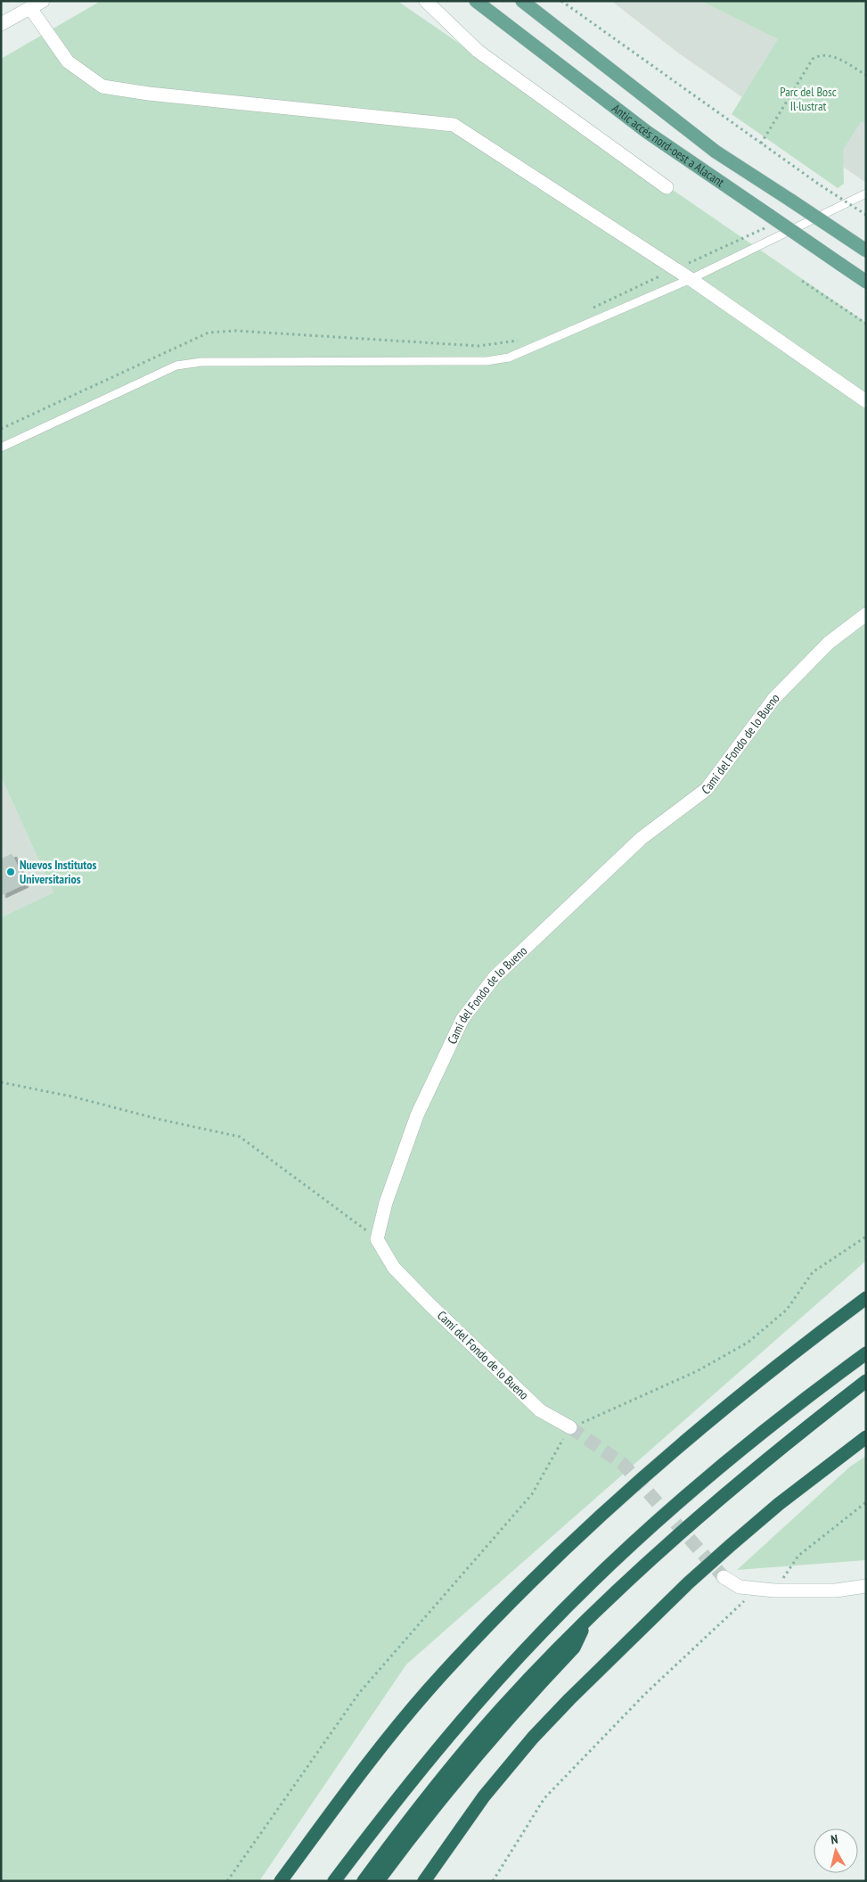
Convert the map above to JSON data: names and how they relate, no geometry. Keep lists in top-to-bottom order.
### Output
{
  "streets": {
    "main road": ["Antic accés nord-oest a Alacant"],
    "street": ["Camí del Fondo de lo Bueno"]
  },
  "parks": ["Parc del Bosc Il·lustrat"],
  "places": ["Nuevos Institutos Universitarios"],
  "north": "top"
}
